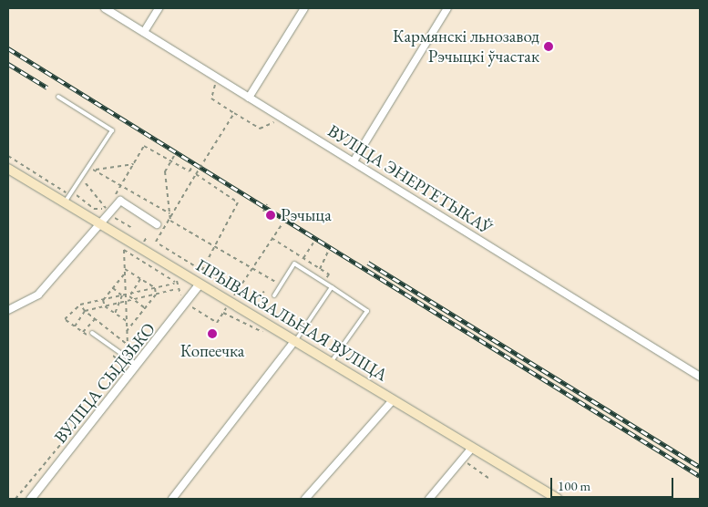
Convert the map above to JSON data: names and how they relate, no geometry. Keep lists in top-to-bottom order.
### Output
{
  "streets": {
    "main road": ["ПРЫВАКЗАЛЬНАЯ ВУЛІЦА"],
    "street": ["ВУЛІЦА ЭНЕРГЕТЫКАЎ", "ВУЛІЦА СЫДЗЬКО"]
  },
  "crossings": [
    ["ПРЫВАКЗАЛЬНАЯ ВУЛІЦА", "ВУЛІЦА СЫДЗЬКО"]
  ],
  "places": ["Кармянскі льнозавод Рэчыцкі ўчастак", "Рэчыца", "Копеечка"],
  "scale_bar": "100 m"
}
